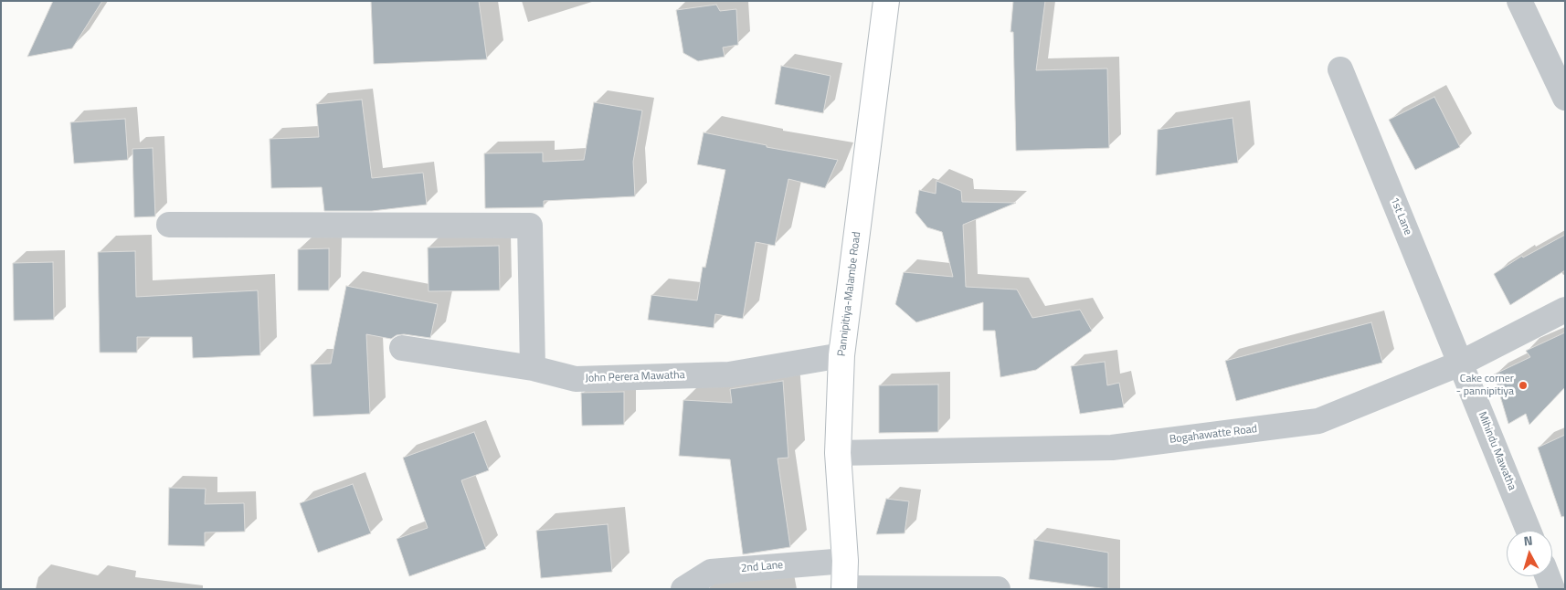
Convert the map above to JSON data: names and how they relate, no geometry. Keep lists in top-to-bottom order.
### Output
{
  "streets": {
    "street": [
      "1st Lane",
      "Pannipitiya-Malambe Road",
      "John Perera Mawatha",
      "Bogahawatte Road",
      "Mihindu Mawatha",
      "2nd Lane"
    ]
  },
  "crossings": [
    ["1st Lane", "Bogahawatte Road"],
    ["1st Lane", "Mihindu Mawatha"],
    ["Pannipitiya-Malambe Road", "John Perera Mawatha"],
    ["Pannipitiya-Malambe Road", "Bogahawatte Road"],
    ["Pannipitiya-Malambe Road", "2nd Lane"],
    ["Bogahawatte Road", "Mihindu Mawatha"]
  ],
  "places": ["Cake corner - pannipitiya"],
  "north": "top"
}
